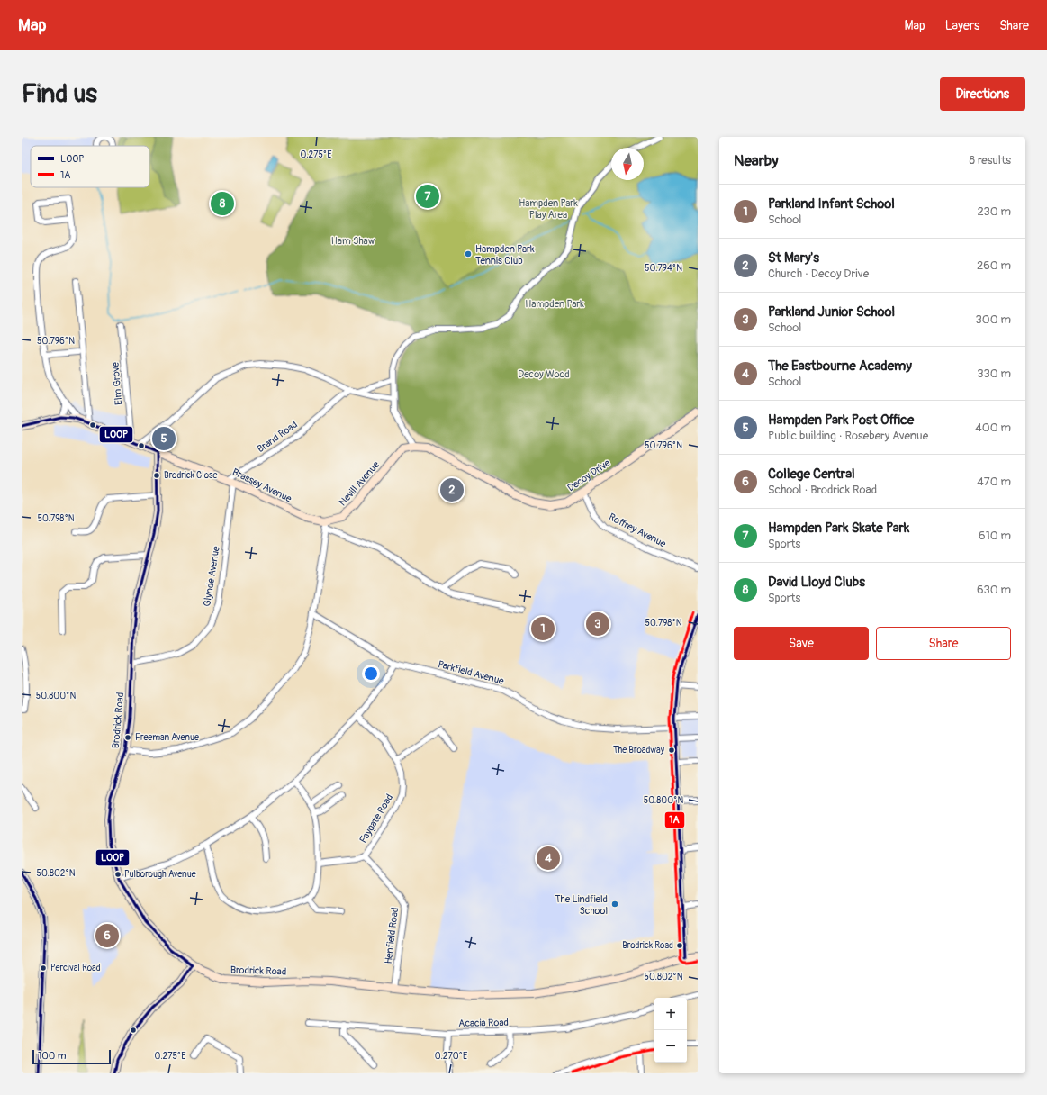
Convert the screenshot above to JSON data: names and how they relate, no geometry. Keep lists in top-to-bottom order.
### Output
{
  "streets": {
    "street": [
      "Elm Grove",
      "Brand Road",
      "Decoy Drive",
      "Nevill Avenue",
      "Brassey Avenue",
      "Roffrey Avenue",
      "Glynde Avenue",
      "Parkfield Avenue",
      "Brodrick Road",
      "Faygate Road",
      "Henfield Road",
      "Acacia Road"
    ]
  },
  "crossings": [
    ["Elm Grove", "Brassey Avenue"],
    ["Brand Road", "Brassey Avenue"],
    ["Brand Road", "Glynde Avenue"],
    ["Decoy Drive", "Nevill Avenue"],
    ["Decoy Drive", "Roffrey Avenue"],
    ["Nevill Avenue", "Brassey Avenue"],
    ["Brassey Avenue", "Glynde Avenue"],
    ["Brassey Avenue", "Brodrick Road"],
    ["Glynde Avenue", "Brodrick Road"],
    ["Brodrick Road", "Henfield Road"],
    ["Faygate Road", "Henfield Road"]
  ],
  "parks": [
    "Hampden Park Play Area",
    "Ham Shaw",
    "Hampden Park",
    "Decoy Wood"
  ],
  "places": [
    "Hampden Park Tennis Club",
    "Brodrick Close",
    "Freeman Avenue",
    "The Broadway",
    "Pulborough Avenue",
    "The Lindfield School",
    "Brodrick Road",
    "Percival Road"
  ],
  "lines": ["transit line LOOP", "transit line 1A"],
  "legend": ["LOOP", "1A"],
  "scale_bar": "100 m",
  "north": "bottom",
  "page": {
    "header": "Map",
    "nav": ["Map", "Layers", "Share"],
    "buttons": [
      "Directions",
      ["Save", "Share"]
    ],
    "title": "Find us",
    "heading": ["Nearby", "8 results"],
    "pins": [
      "7",
      "8",
      "5",
      "2",
      "3",
      "1",
      "4",
      "6"
    ],
    "list": [
      {
        "mark": "1",
        "name": "Parkland Infant School",
        "note": "School",
        "value": "230 m"
      },
      {
        "mark": "2",
        "name": "St Mary's",
        "note": "Church · Decoy Drive",
        "value": "260 m"
      },
      {
        "mark": "3",
        "name": "Parkland Junior School",
        "note": "School",
        "value": "300 m"
      },
      {
        "mark": "4",
        "name": "The Eastbourne Academy",
        "note": "School",
        "value": "330 m"
      },
      {
        "mark": "5",
        "name": "Hampden Park Post Office",
        "note": "Public building · Rosebery Avenue",
        "value": "400 m"
      },
      {
        "mark": "6",
        "name": "College Central",
        "note": "School · Brodrick Road",
        "value": "470 m"
      },
      {
        "mark": "7",
        "name": "Hampden Park Skate Park",
        "note": "Sports",
        "value": "610 m"
      },
      {
        "mark": "8",
        "name": "David Lloyd Clubs",
        "note": "Sports",
        "value": "630 m"
      }
    ],
    "map_buttons": ["+", "−"],
    "scale": "100 m"
  },
  "coordinates": [
    "0.275°E",
    "50.794°N",
    "50.796°N",
    "50.798°N",
    "50.800°N",
    "50.802°N",
    "0.270°E"
  ]
}
